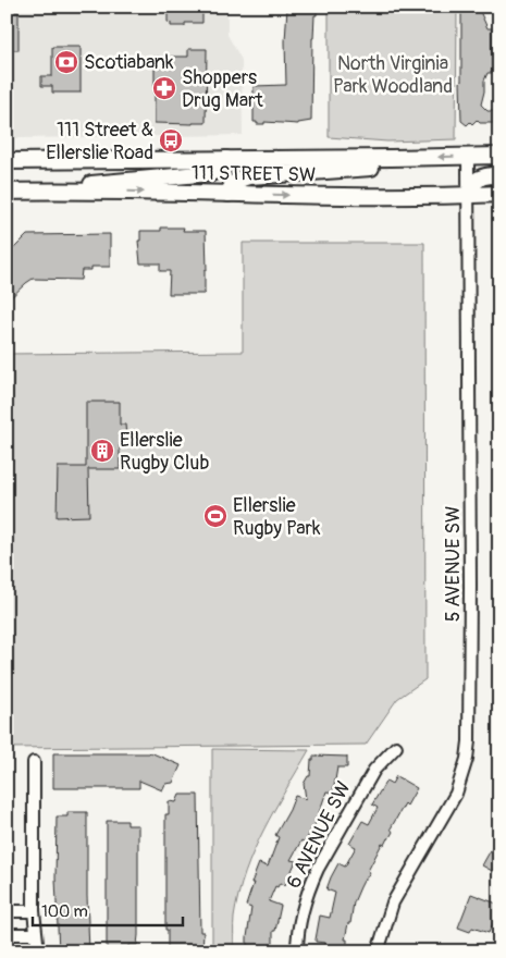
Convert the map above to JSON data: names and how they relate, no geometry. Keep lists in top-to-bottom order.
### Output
{
  "streets": {
    "main road": ["111 STREET SW"],
    "street": ["5 AVENUE SW", "6 AVENUE SW"]
  },
  "crossings": [
    ["111 STREET SW", "5 AVENUE SW"]
  ],
  "parks": ["North Virginia Park Woodland"],
  "places": {
    "bank": ["Scotiabank"],
    "pharmacy": ["Shoppers Drug Mart"],
    "bus stop": ["111 Street & Ellerslie Road"],
    "building": ["Ellerslie Rugby Club"],
    "sports": ["Ellerslie Rugby Park"]
  },
  "scale_bar": "100 m"
}
